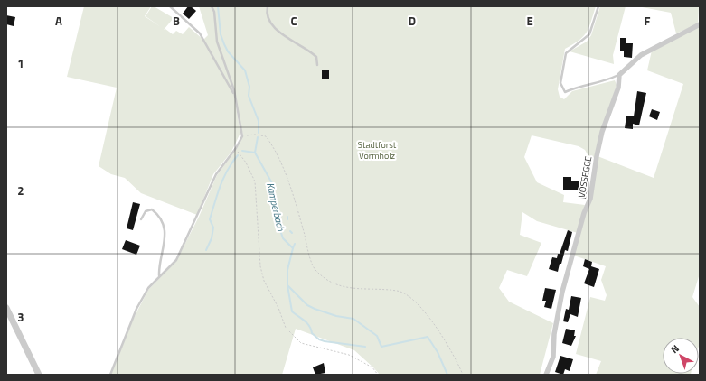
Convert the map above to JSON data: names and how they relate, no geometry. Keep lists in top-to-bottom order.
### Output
{
  "streets": {
    "street": ["VOSSEGGE"]
  },
  "water": ["Kamperbach"],
  "parks": ["Stadtforst Vormholz"],
  "north": "top left",
  "grid": {
    "columns": [
      "A",
      "B",
      "C",
      "D",
      "E",
      "F"
    ],
    "rows": ["1", "2", "3"]
  }
}
